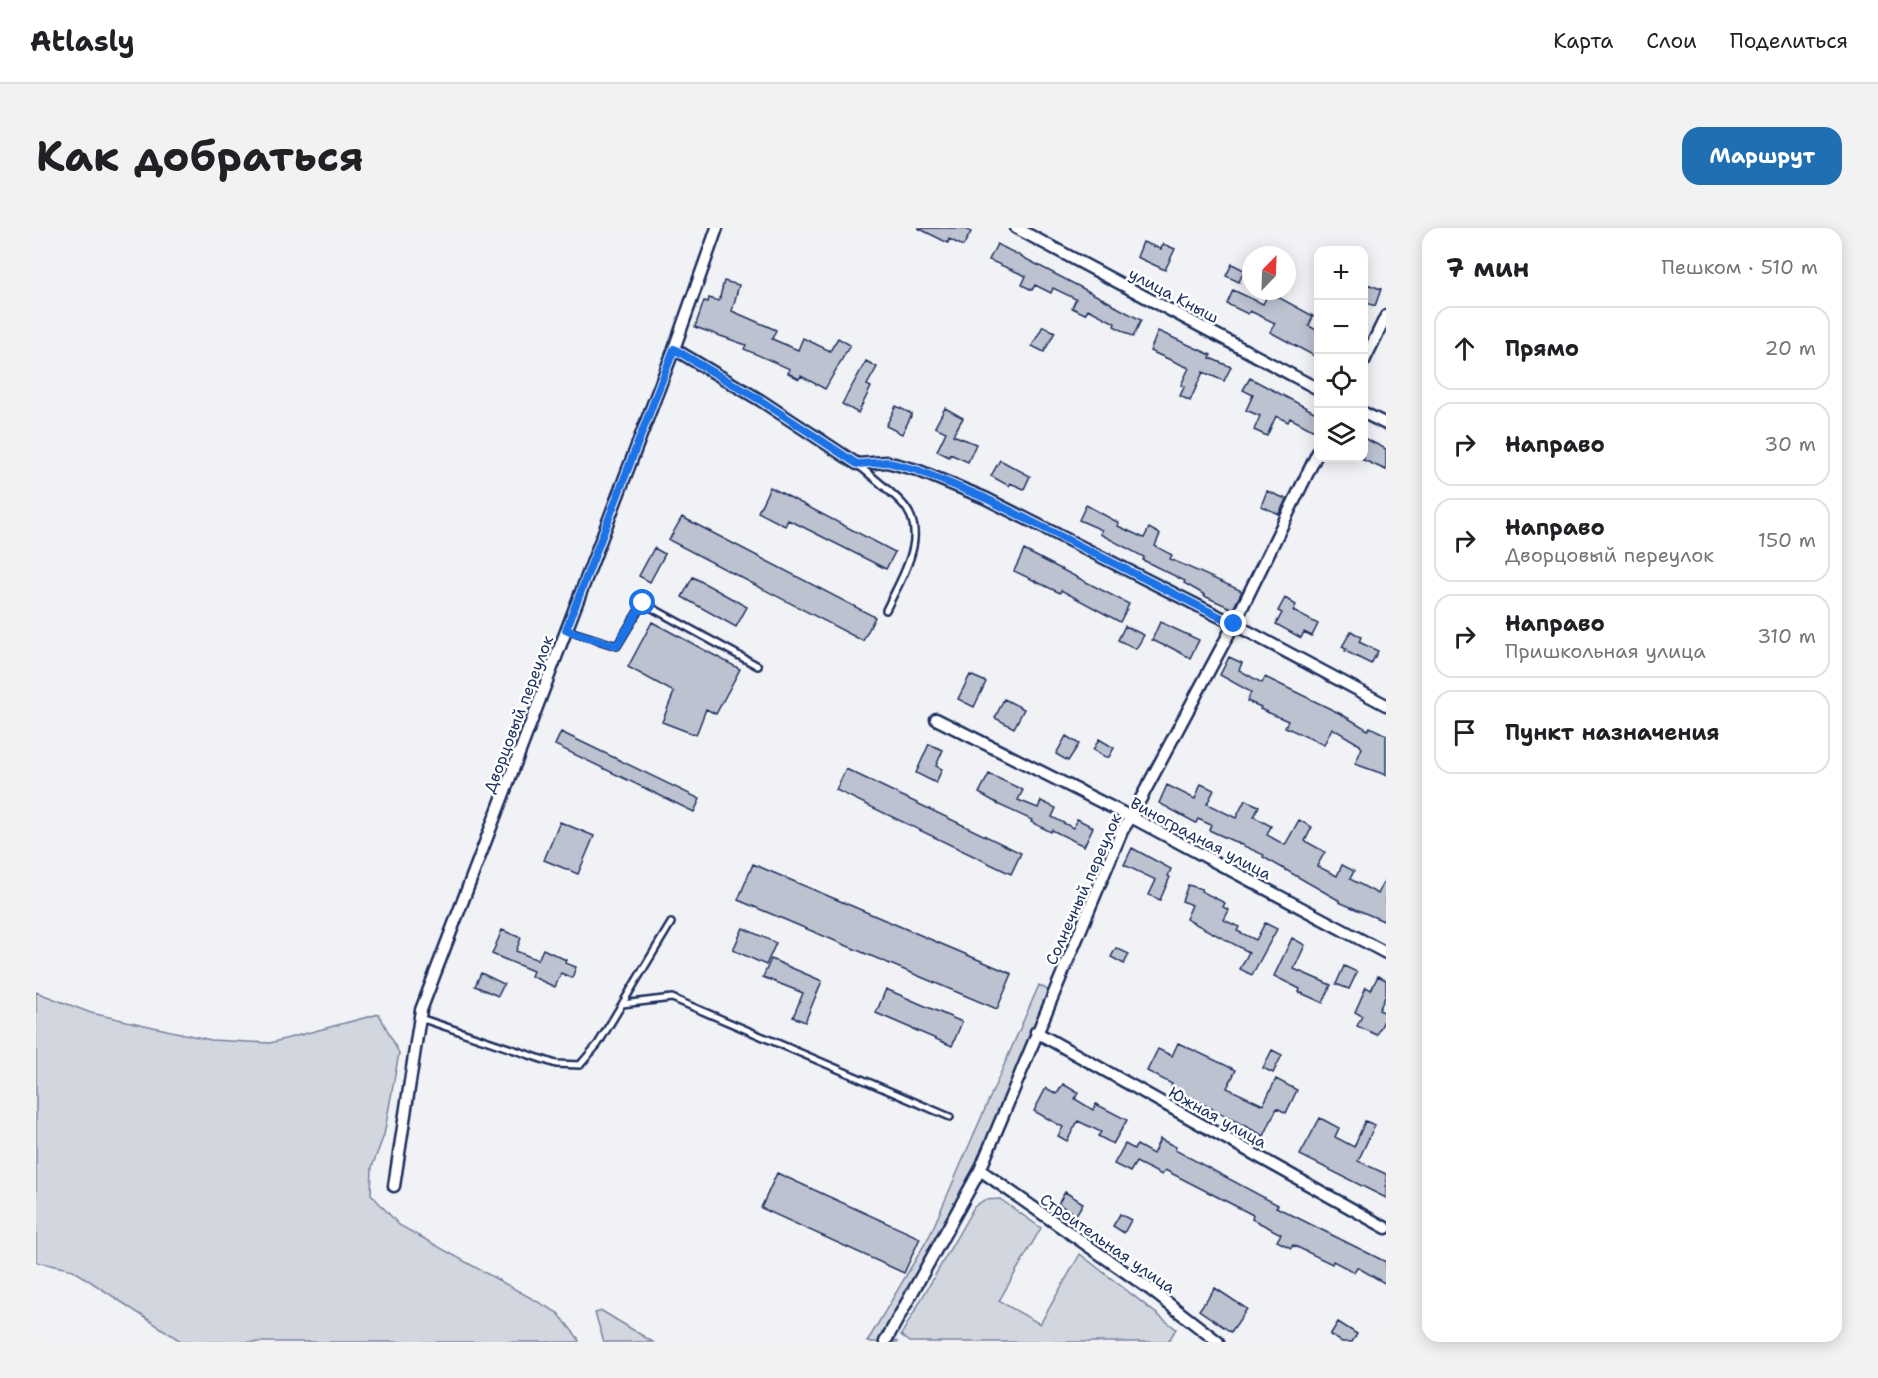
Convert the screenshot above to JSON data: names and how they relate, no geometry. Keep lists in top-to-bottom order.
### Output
{
  "streets": {
    "street": [
      "улица Кныш",
      "Дворцовый переулок",
      "Виноградная улица",
      "Солнечный переулок",
      "Южная улица",
      "Строительная улица"
    ]
  },
  "crossings": [
    ["Виноградная улица", "Солнечный переулок"],
    ["Солнечный переулок", "Южная улица"],
    ["Солнечный переулок", "Строительная улица"]
  ],
  "north": "top right",
  "page": {
    "header": "Atlasly",
    "nav": ["Карта", "Слои", "Поделиться"],
    "buttons": "Маршрут",
    "title": "Как добраться",
    "heading": ["7 мин", "Пешком · 510 m"],
    "map_buttons": ["+", "−"],
    "list": [
      ["Прямо", "20 m"],
      ["Направо", "30 m"],
      ["Направо", "Дворцовый переулок", "150 m"],
      ["Направо", "Пришкольная улица", "310 m"],
      "Пункт назначения"
    ]
  }
}
